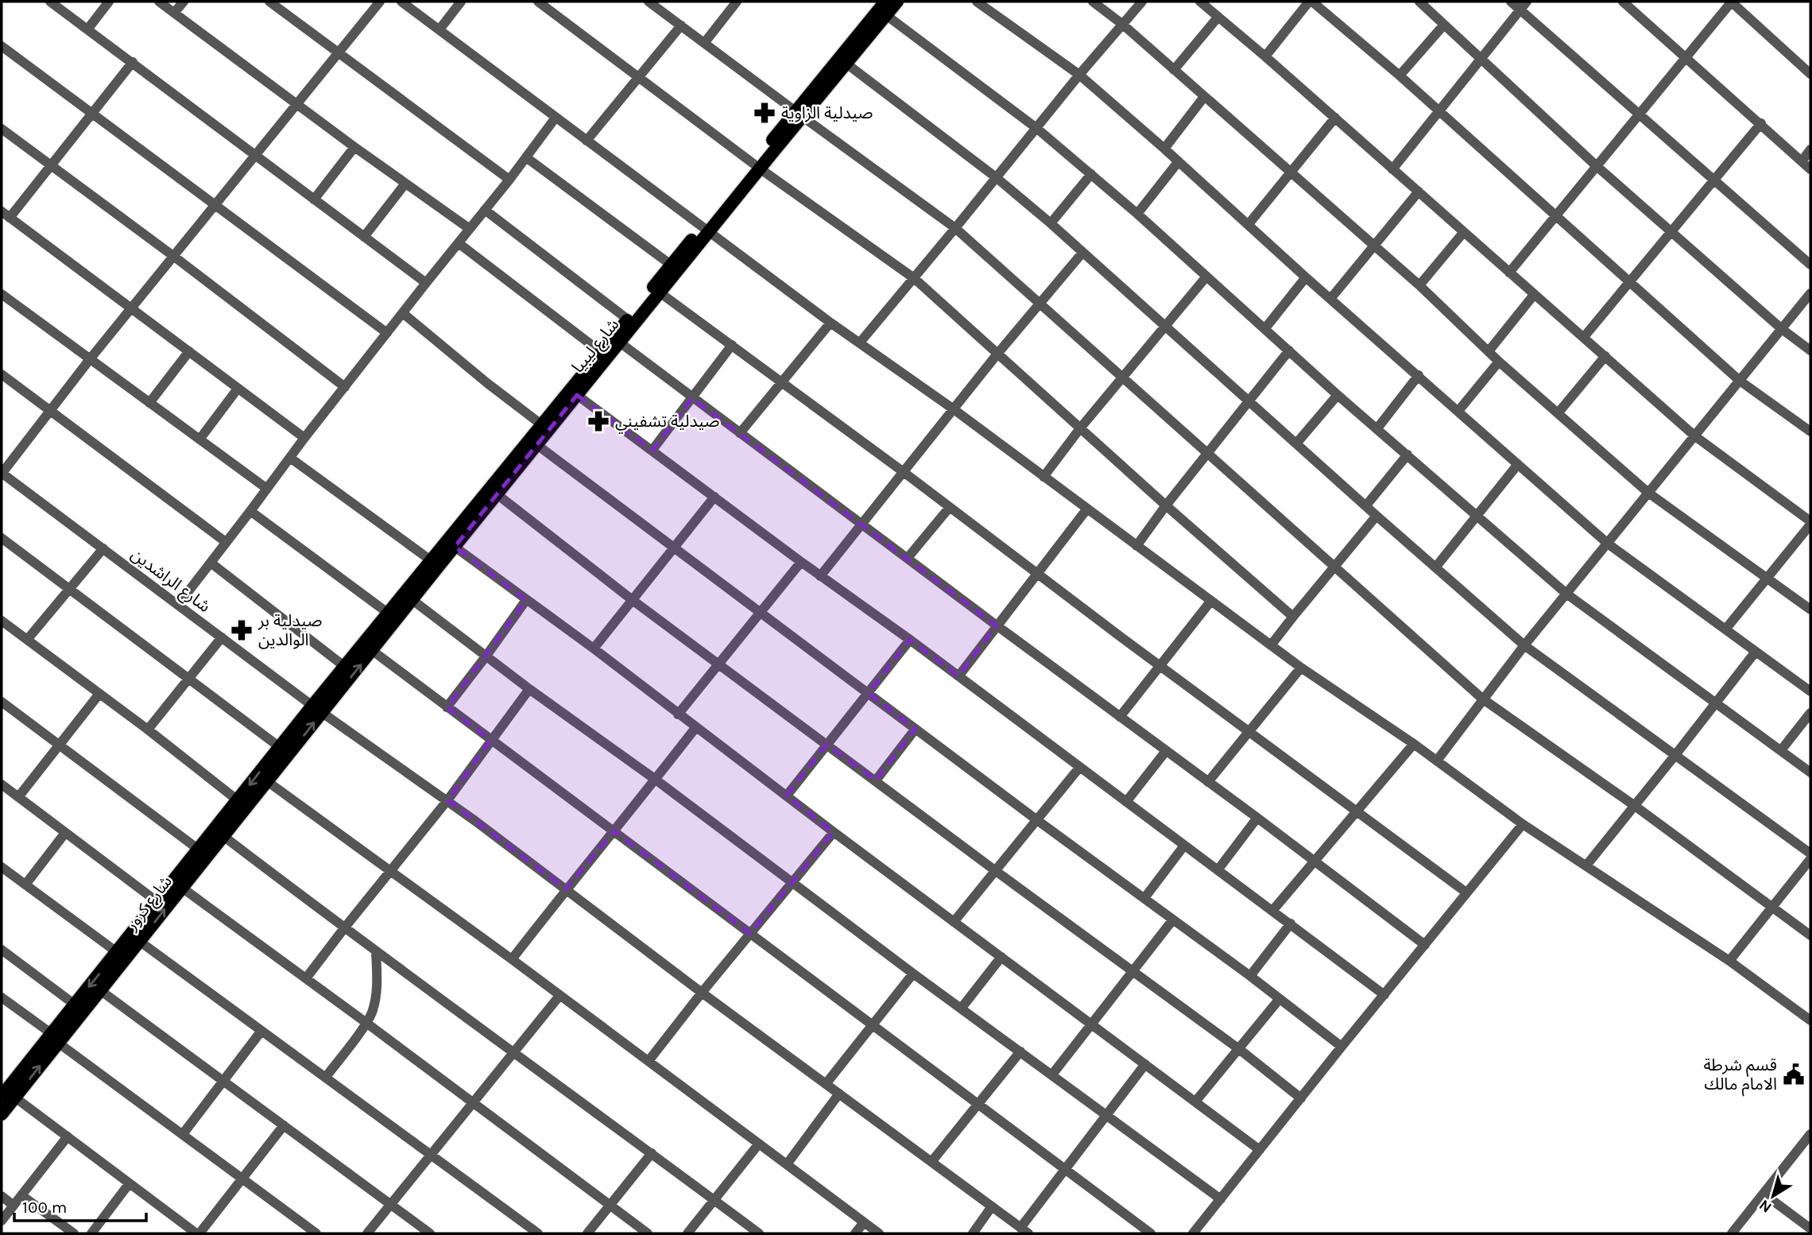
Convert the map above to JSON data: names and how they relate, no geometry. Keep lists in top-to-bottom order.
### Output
{
  "streets": {
    "main road": ["شارع ليبيا", "شارع كرور"],
    "street": ["شارع الراشدين"]
  },
  "crossings": [
    ["شارع ليبيا", "شارع الراشدين"],
    ["شارع ليبيا", "شارع كرور"],
    ["شارع الراشدين", "شارع كرور"]
  ],
  "places": {
    "pharmacy": ["صيدلية الزاوية", "صيدلية تشفيني", "صيدلية بر الوالدين"],
    "public building": ["قسم شرطة الامام مالك"]
  },
  "scale_bar": "100 m",
  "north": "bottom left"
}
